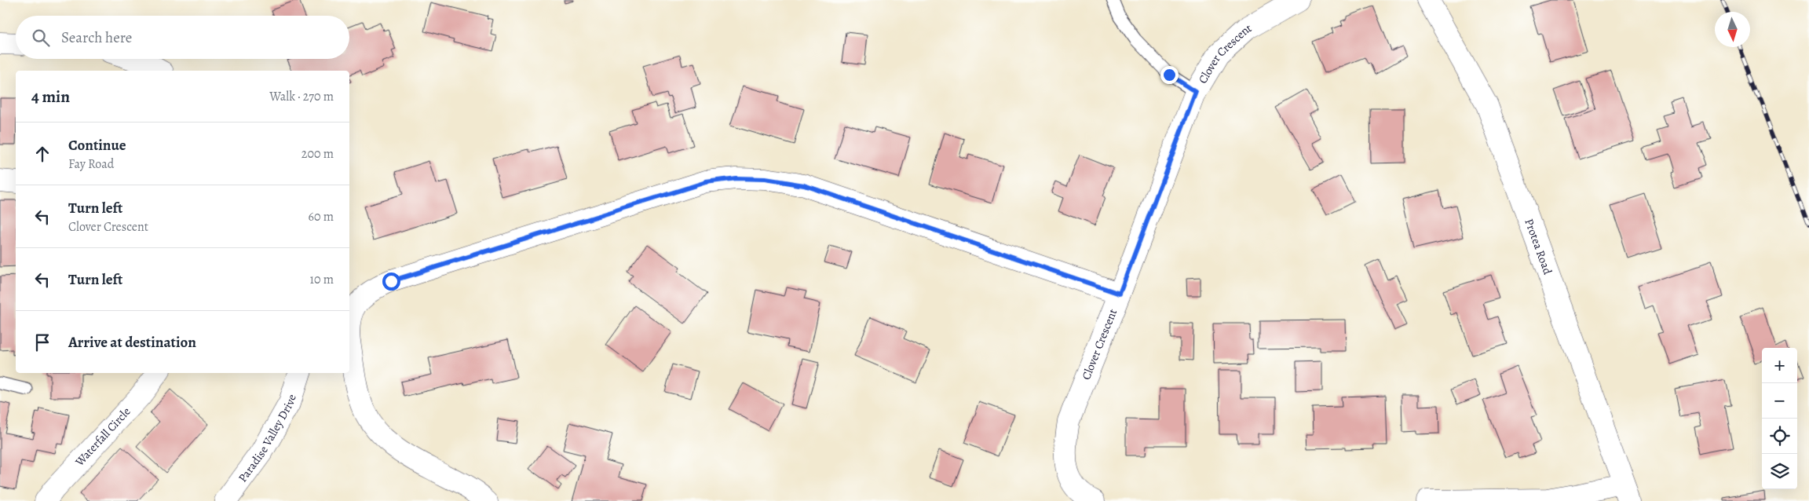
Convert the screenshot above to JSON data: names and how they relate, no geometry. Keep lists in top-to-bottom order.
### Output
{
  "streets": {
    "street": [
      "Clover Crescent",
      "Protea Road",
      "Waterfall Circle",
      "Paradise Valley Drive"
    ]
  },
  "north": "bottom",
  "page": {
    "search": "Search here",
    "heading": ["4 min", "Walk · 270 m"],
    "list": [
      ["Continue", "Fay Road", "200 m"],
      ["Turn left", "Clover Crescent", "60 m"],
      ["Turn left", "10 m"],
      "Arrive at destination"
    ],
    "map_buttons": ["+", "−"]
  }
}
